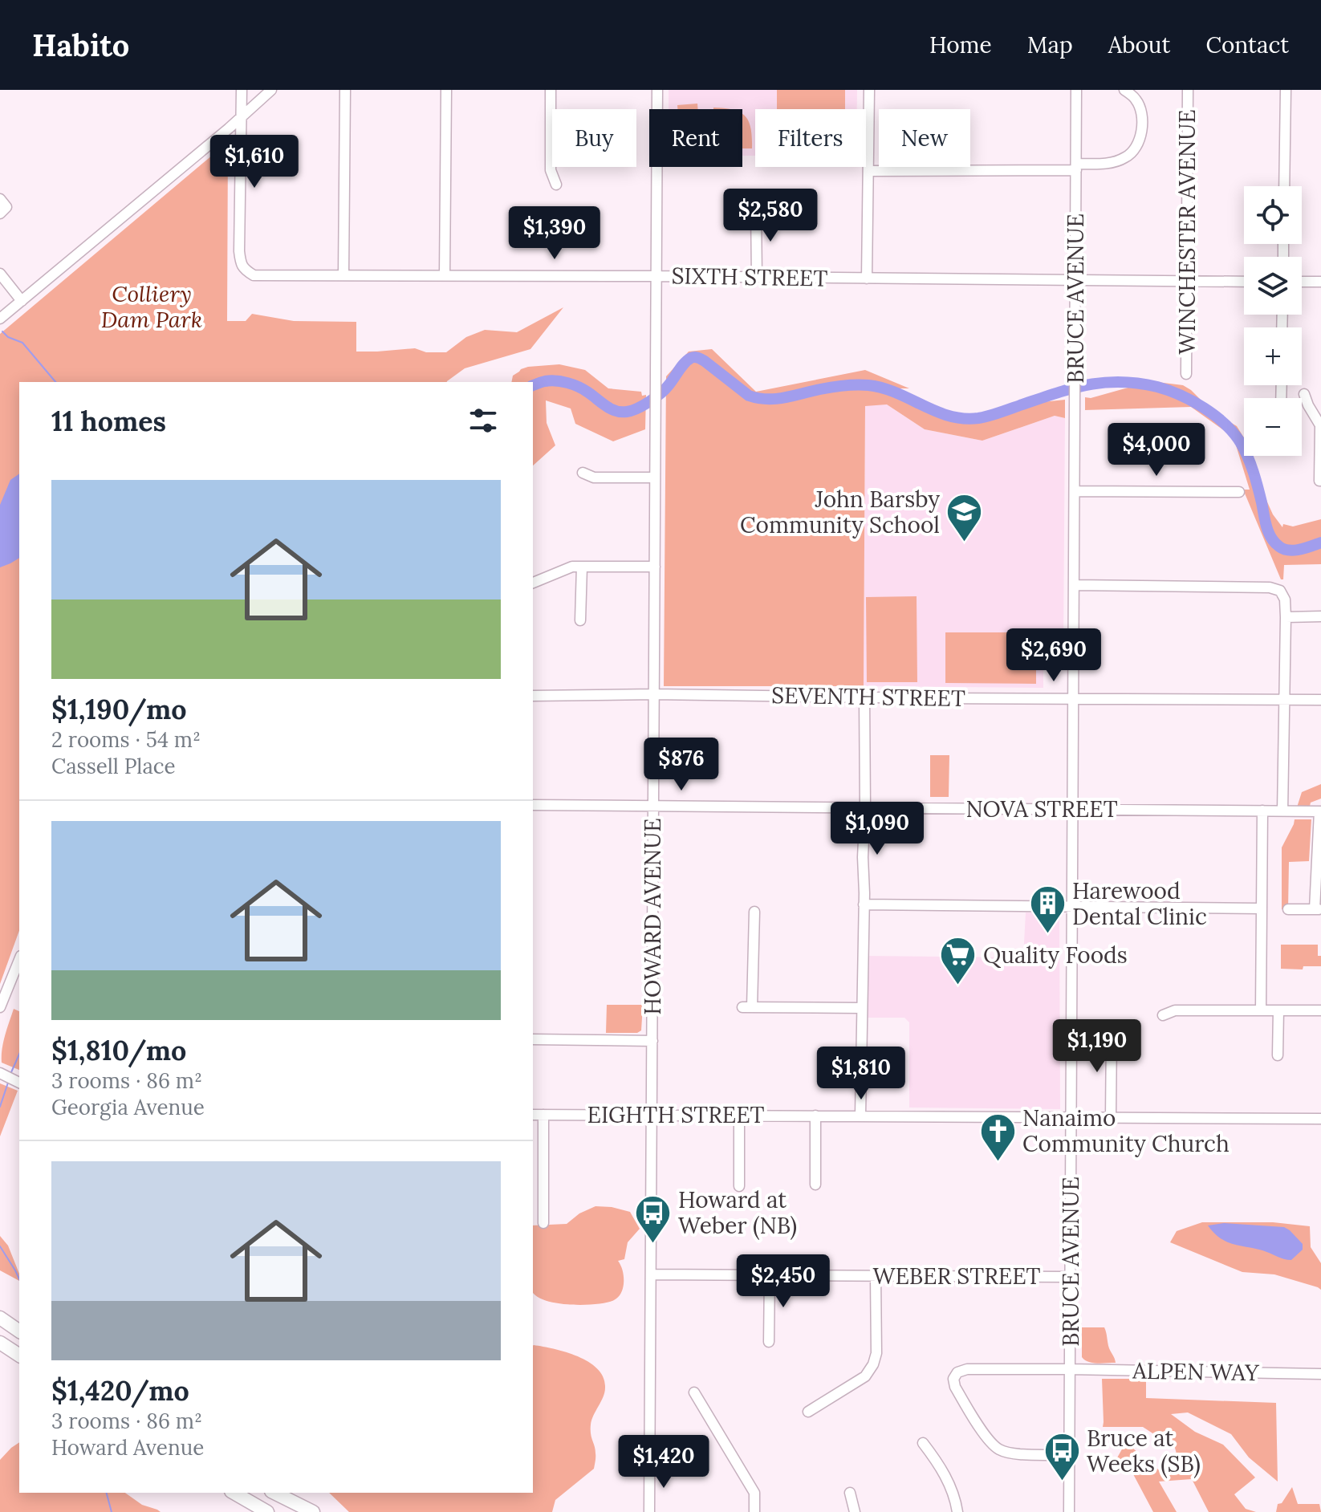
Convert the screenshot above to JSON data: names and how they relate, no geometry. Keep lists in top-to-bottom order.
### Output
{
  "streets": {
    "street": [
      "WINCHESTER AVENUE",
      "SIXTH STREET",
      "BRUCE AVENUE",
      "SEVENTH STREET",
      "NOVA STREET",
      "HOWARD AVENUE",
      "EIGHTH STREET",
      "WEBER STREET",
      "ALPEN WAY"
    ]
  },
  "crossings": [
    ["WINCHESTER AVENUE", "SIXTH STREET"],
    ["SIXTH STREET", "BRUCE AVENUE"],
    ["SIXTH STREET", "HOWARD AVENUE"],
    ["BRUCE AVENUE", "SEVENTH STREET"],
    ["BRUCE AVENUE", "NOVA STREET"],
    ["BRUCE AVENUE", "EIGHTH STREET"],
    ["BRUCE AVENUE", "WEBER STREET"],
    ["BRUCE AVENUE", "ALPEN WAY"],
    ["SEVENTH STREET", "HOWARD AVENUE"],
    ["NOVA STREET", "HOWARD AVENUE"],
    ["HOWARD AVENUE", "EIGHTH STREET"],
    ["HOWARD AVENUE", "WEBER STREET"]
  ],
  "parks": ["Colliery Dam Park"],
  "places": {
    "school or university": ["John Barsby Community School"],
    "building": ["Harewood Dental Clinic"],
    "supermarket": ["Quality Foods"],
    "church": ["Nanaimo Community Church"],
    "bus stop": ["Howard at Weber (NB)", "Bruce at Weeks (SB)"]
  },
  "page": {
    "header": "Habito",
    "nav": [
      "Home",
      "Map",
      "About",
      "Contact"
    ],
    "chip": [
      "Buy",
      "Rent",
      "Filters",
      "New"
    ],
    "price": [
      "$1,610",
      "$2,580",
      "$1,390",
      "$4,000",
      "$2,690",
      "$876",
      "$1,090",
      "$1,190",
      "$1,810",
      "$2,450",
      "$1,420"
    ],
    "map_buttons": ["+", "−"],
    "heading": "11 homes",
    "list": [
      {
        "name": "$1,190/mo",
        "note": "2 rooms · 54 m² · Cassell Place"
      },
      {
        "name": "$1,810/mo",
        "note": "3 rooms · 86 m² · Georgia Avenue"
      },
      {
        "name": "$1,420/mo",
        "note": "3 rooms · 86 m² · Howard Avenue"
      }
    ]
  }
}
